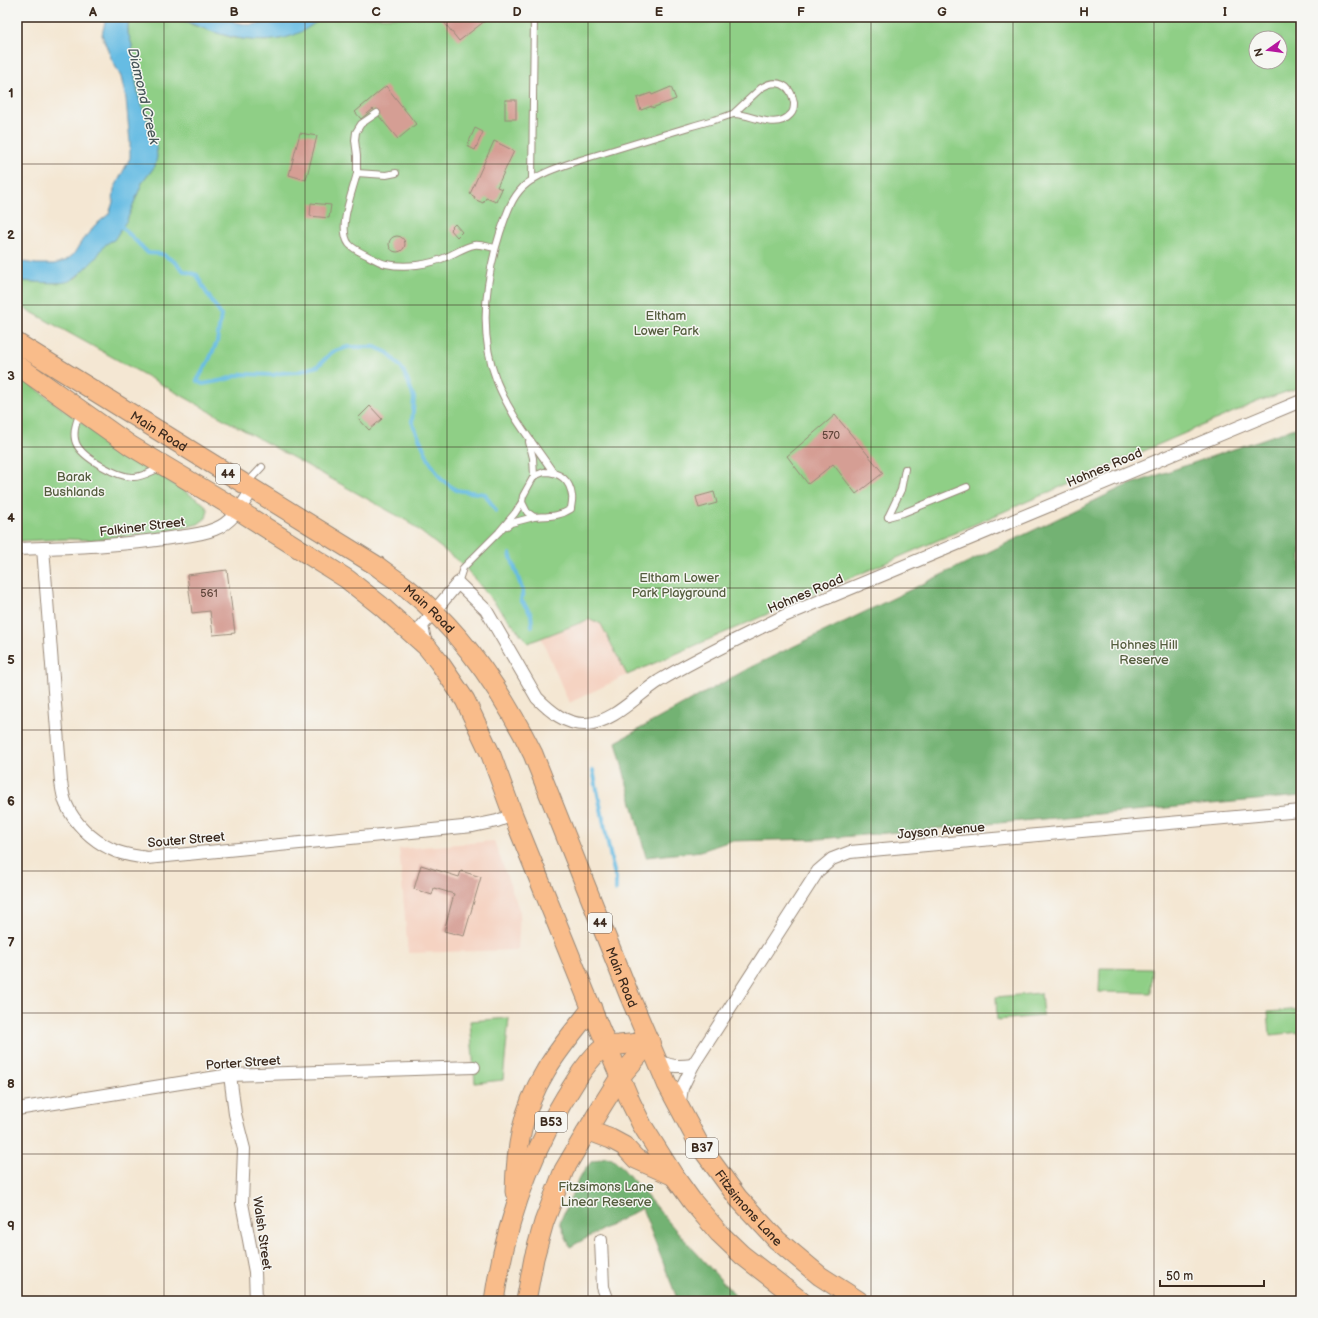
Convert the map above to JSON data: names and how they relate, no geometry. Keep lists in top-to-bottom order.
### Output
{
  "streets": {
    "main road": [
      "Main Road",
      "44",
      "B53",
      "B37",
      "Fitzsimons Lane"
    ],
    "street": [
      "Hohnes Road",
      "Falkiner Street",
      "Jayson Avenue",
      "Souter Street",
      "Porter Street",
      "Walsh Street"
    ]
  },
  "crossings": [
    ["Main Road", "Falkiner Street"],
    ["Main Road", "Souter Street"],
    ["Main Road", "B53"],
    ["Main Road", "Fitzsimons Lane"],
    ["Falkiner Street", "Souter Street"],
    ["Jayson Avenue", "Fitzsimons Lane"],
    ["Porter Street", "Walsh Street"],
    ["B53", "Fitzsimons Lane"]
  ],
  "water": ["Diamond Creek"],
  "parks": [
    "Eltham Lower Park",
    "Barak Bushlands",
    "Eltham Lower Park Playground",
    "Hohnes Hill Reserve",
    "Fitzsimons Lane Linear Reserve"
  ],
  "house_numbers": ["570", "561"],
  "scale_bar": "50 m",
  "north": "left",
  "grid": {
    "columns": [
      "A",
      "B",
      "C",
      "D",
      "E",
      "F",
      "G",
      "H",
      "I"
    ],
    "rows": [
      "1",
      "2",
      "3",
      "4",
      "5",
      "6",
      "7",
      "8",
      "9"
    ]
  }
}
